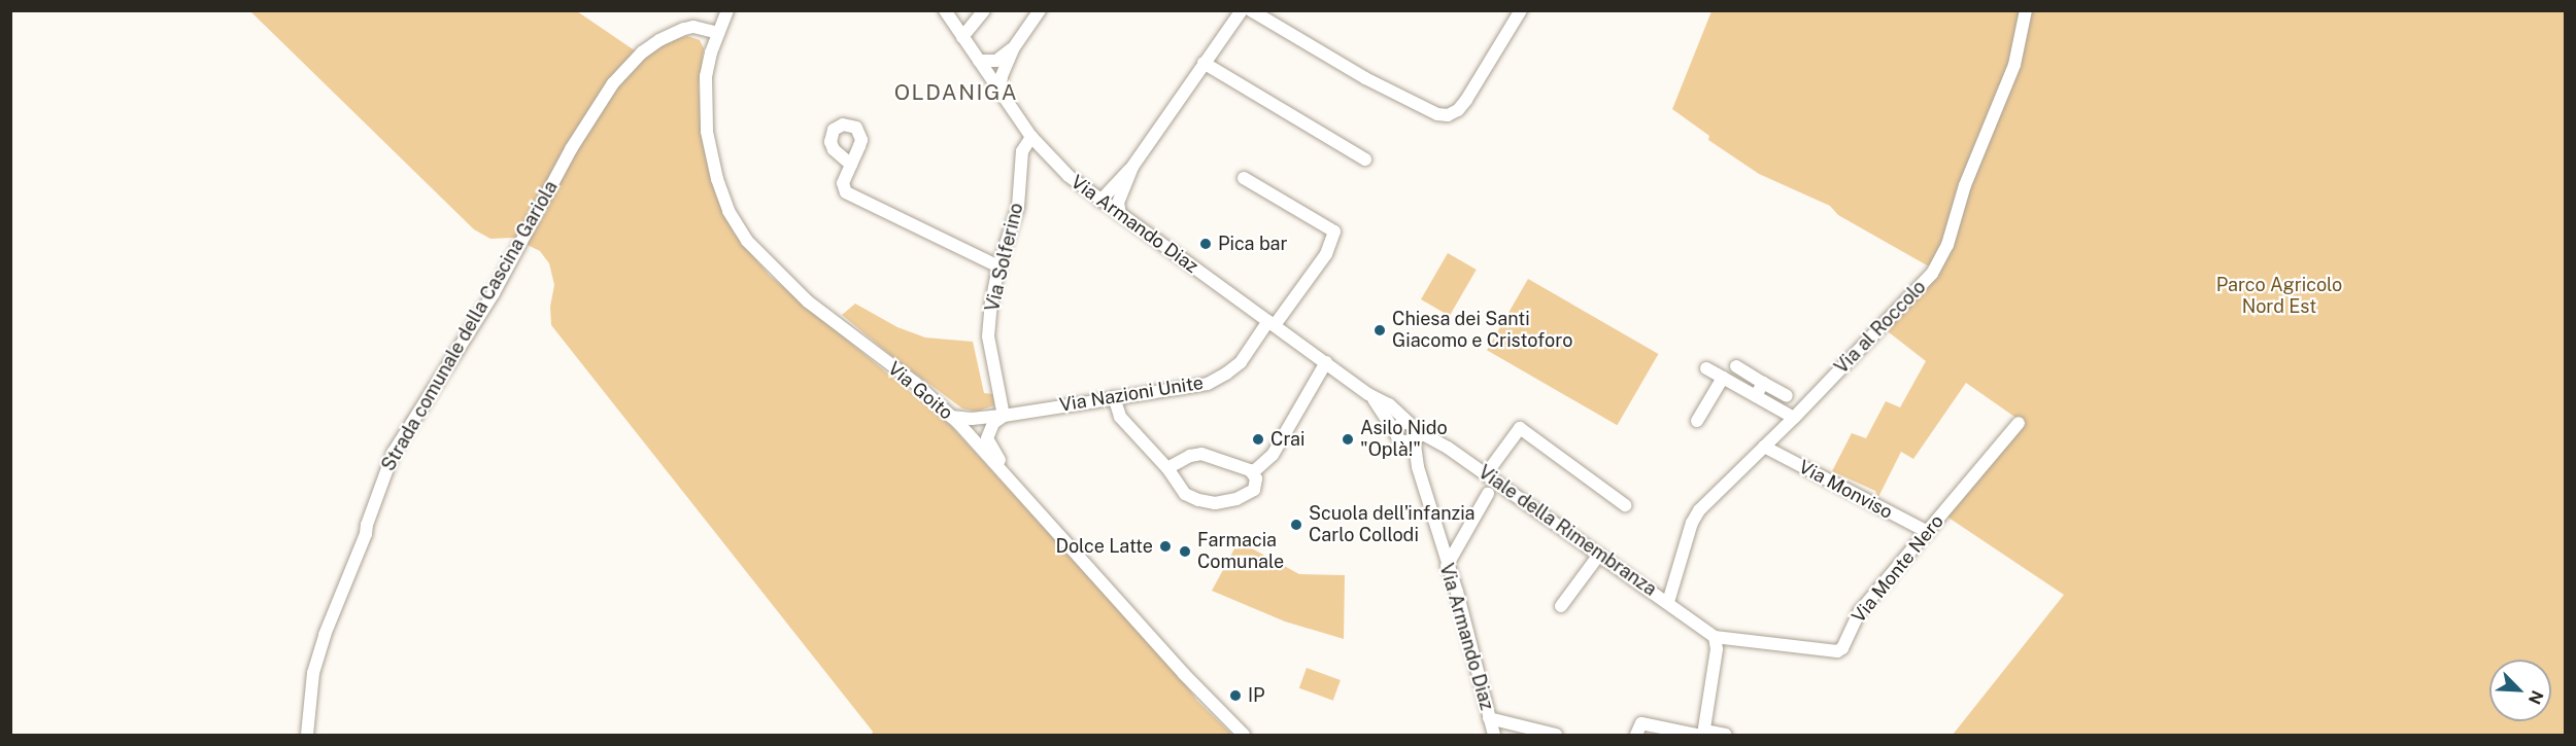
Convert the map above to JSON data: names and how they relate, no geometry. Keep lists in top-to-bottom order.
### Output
{
  "streets": {
    "street": [
      "Via Armando Diaz",
      "Via Solferino",
      "Strada comunale della Cascina Gariola",
      "Via al Roccolo",
      "Via Goito",
      "Via Nazioni Unite",
      "Via Monviso",
      "Viale della Rimembranza",
      "Via Monte Nero"
    ]
  },
  "crossings": [
    ["Via Armando Diaz", "Via Solferino"],
    ["Via Armando Diaz", "Via Nazioni Unite"],
    ["Via Armando Diaz", "Viale della Rimembranza"],
    ["Via Solferino", "Via Nazioni Unite"],
    ["Strada comunale della Cascina Gariola", "Via Goito"],
    ["Via al Roccolo", "Via Monviso"],
    ["Via al Roccolo", "Viale della Rimembranza"],
    ["Via Goito", "Via Nazioni Unite"],
    ["Via Monviso", "Via Monte Nero"],
    ["Viale della Rimembranza", "Via Monte Nero"]
  ],
  "districts": ["OLDANIGA"],
  "parks": ["Parco Agricolo Nord Est"],
  "places": [
    "Pica bar",
    "Chiesa dei Santi Giacomo e Cristoforo",
    "Crai",
    "Asilo Nido \"Oplà!\"",
    "Scuola dell'infanzia Carlo Collodi",
    "Dolce Latte",
    "Farmacia Comunale",
    "IP"
  ],
  "north": "bottom right"
}
